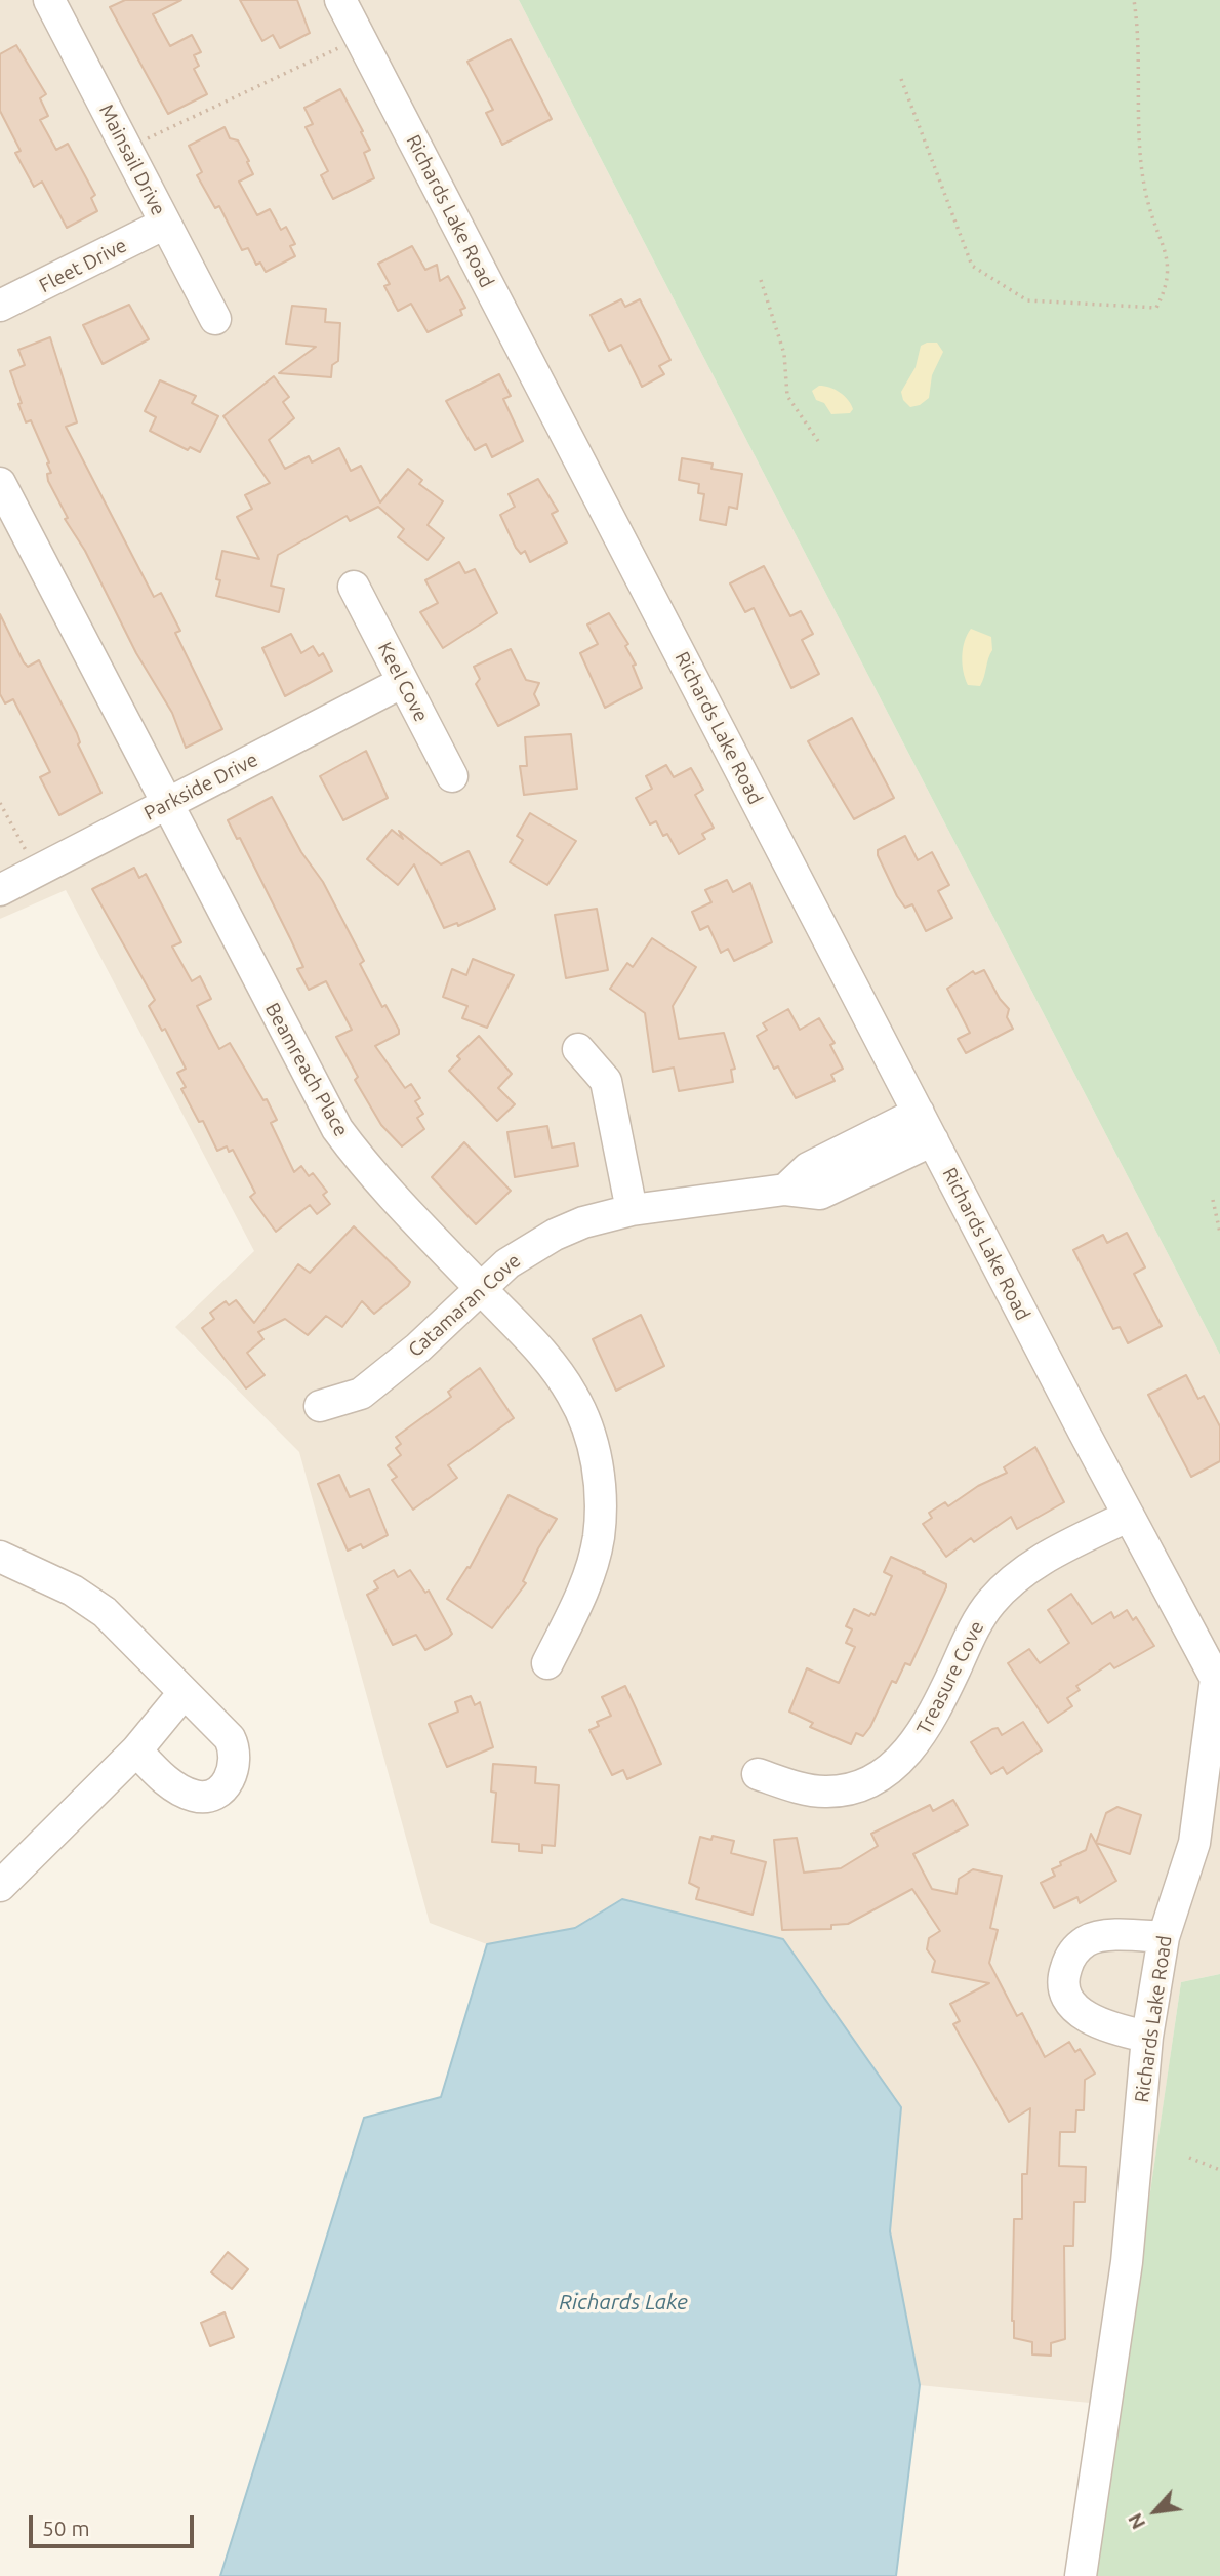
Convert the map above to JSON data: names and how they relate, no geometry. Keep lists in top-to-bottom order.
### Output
{
  "streets": {
    "street": [
      "Mainsail Drive",
      "Richards Lake Road",
      "Fleet Drive",
      "Keel Cove",
      "Parkside Drive",
      "Beamreach Place",
      "Catamaran Cove",
      "Treasure Cove"
    ]
  },
  "crossings": [
    ["Mainsail Drive", "Fleet Drive"],
    ["Richards Lake Road", "Catamaran Cove"],
    ["Richards Lake Road", "Treasure Cove"],
    ["Keel Cove", "Parkside Drive"],
    ["Parkside Drive", "Beamreach Place"],
    ["Beamreach Place", "Catamaran Cove"]
  ],
  "water": ["Richards Lake"],
  "scale_bar": "50 m",
  "north": "bottom left"
}
